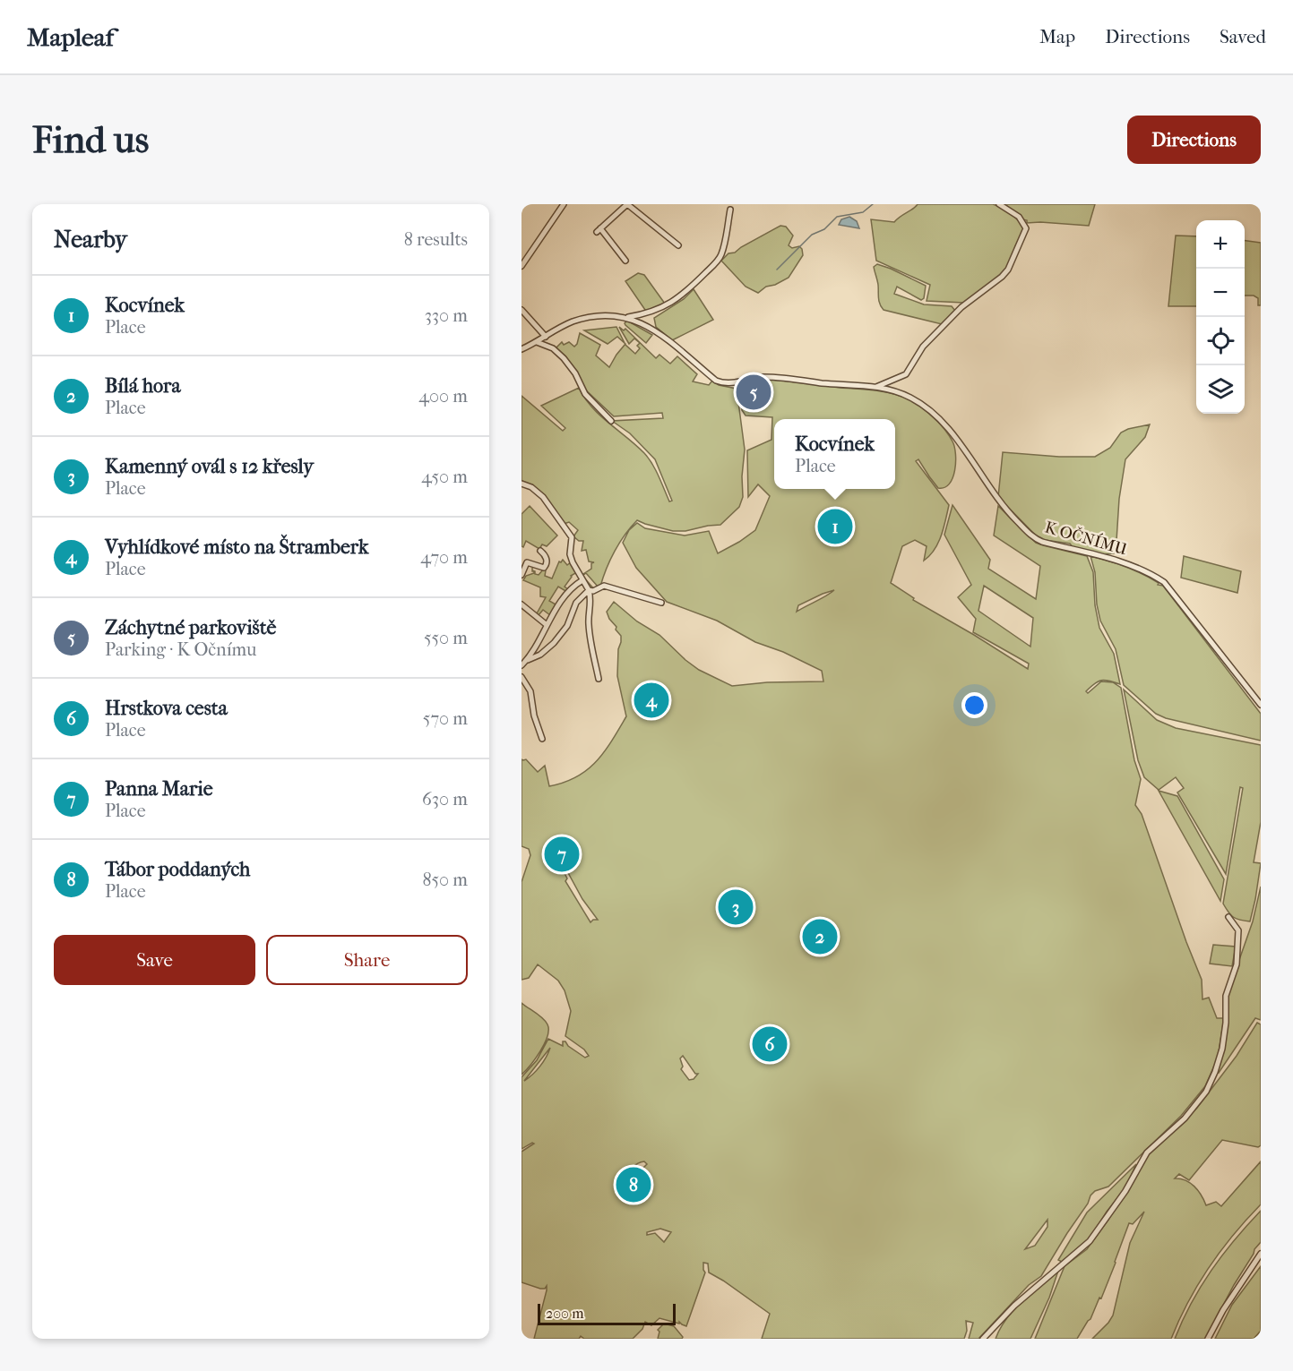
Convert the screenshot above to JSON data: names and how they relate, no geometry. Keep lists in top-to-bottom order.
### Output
{
  "streets": {
    "street": ["K OČNÍMU"]
  },
  "scale_bar": "200 m",
  "page": {
    "header": "Mapleaf",
    "nav": ["Map", "Directions", "Saved"],
    "buttons": [
      "Directions",
      ["Save", "Share"]
    ],
    "title": "Find us",
    "heading": ["Nearby", "8 results"],
    "map_buttons": ["+", "−"],
    "list": [
      {
        "mark": "1",
        "name": "Kocvínek",
        "note": "Place",
        "value": "330 m"
      },
      {
        "mark": "2",
        "name": "Bílá hora",
        "note": "Place",
        "value": "400 m"
      },
      {
        "mark": "3",
        "name": "Kamenný ovál s 12 křesly",
        "note": "Place",
        "value": "450 m"
      },
      {
        "mark": "4",
        "name": "Vyhlídkové místo na Štramberk",
        "note": "Place",
        "value": "470 m"
      },
      {
        "mark": "5",
        "name": "Záchytné parkoviště",
        "note": "Parking · K Očnímu",
        "value": "550 m"
      },
      {
        "mark": "6",
        "name": "Hrstkova cesta",
        "note": "Place",
        "value": "570 m"
      },
      {
        "mark": "7",
        "name": "Panna Marie",
        "note": "Place",
        "value": "630 m"
      },
      {
        "mark": "8",
        "name": "Tábor poddaných",
        "note": "Place",
        "value": "850 m"
      }
    ],
    "pins": [
      "5",
      "1",
      "4",
      "7",
      "3",
      "2",
      "6",
      "8"
    ],
    "popup": ["Kocvínek", "Place"],
    "scale": "200 m"
  }
}
